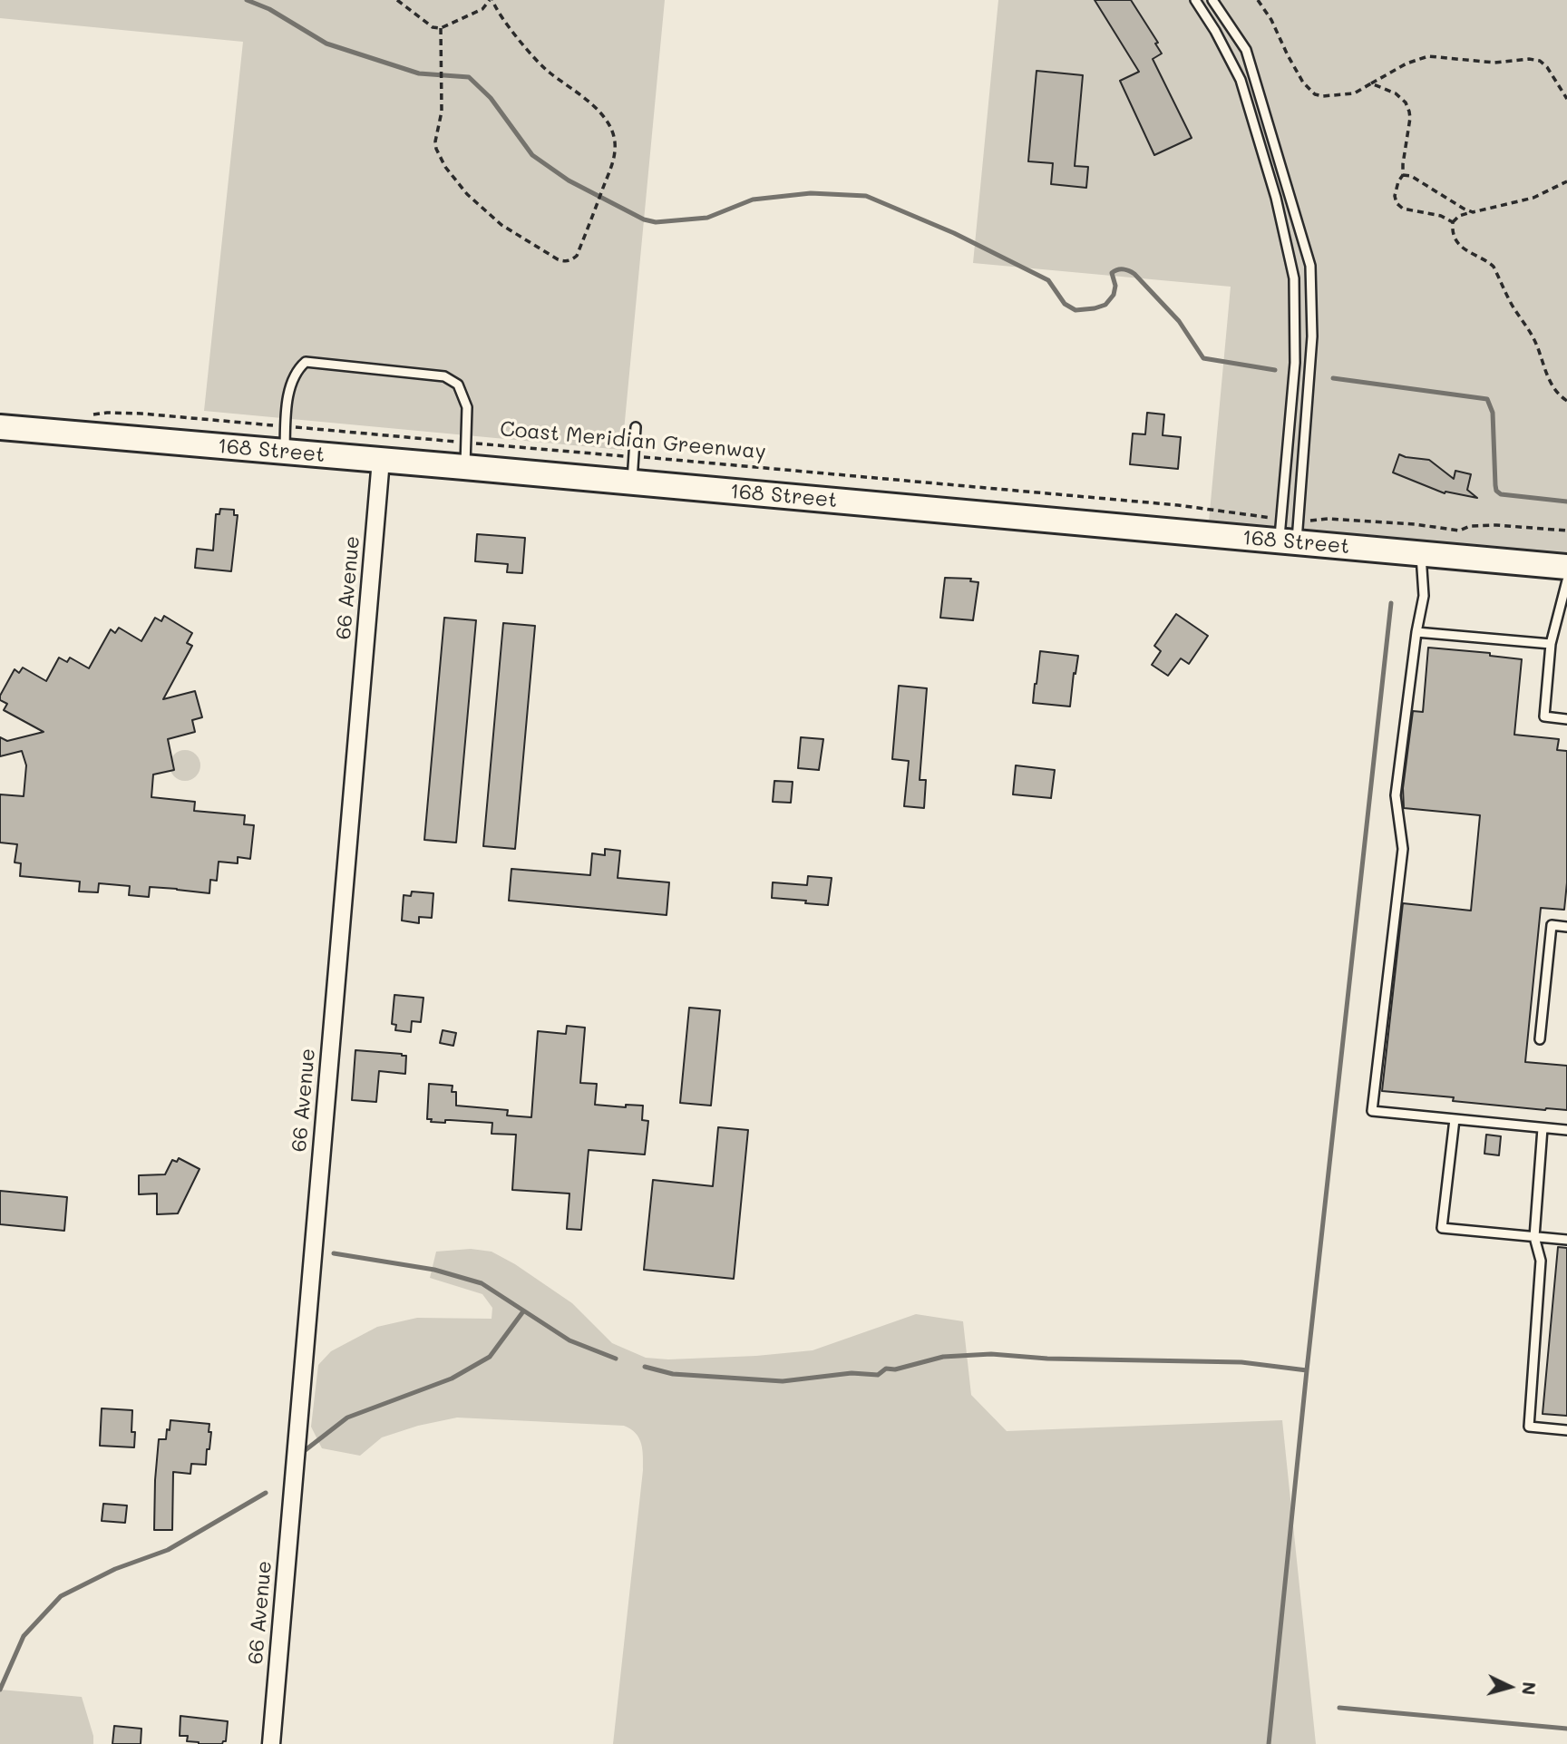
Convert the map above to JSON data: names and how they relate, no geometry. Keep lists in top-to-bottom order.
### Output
{
  "streets": {
    "main road": ["168 Street"],
    "street": ["66 Avenue"],
    "path": ["Coast Meridian Greenway"]
  },
  "crossings": [
    ["Coast Meridian Greenway", "168 Street"],
    ["168 Street", "66 Avenue"]
  ],
  "north": "right"
}
